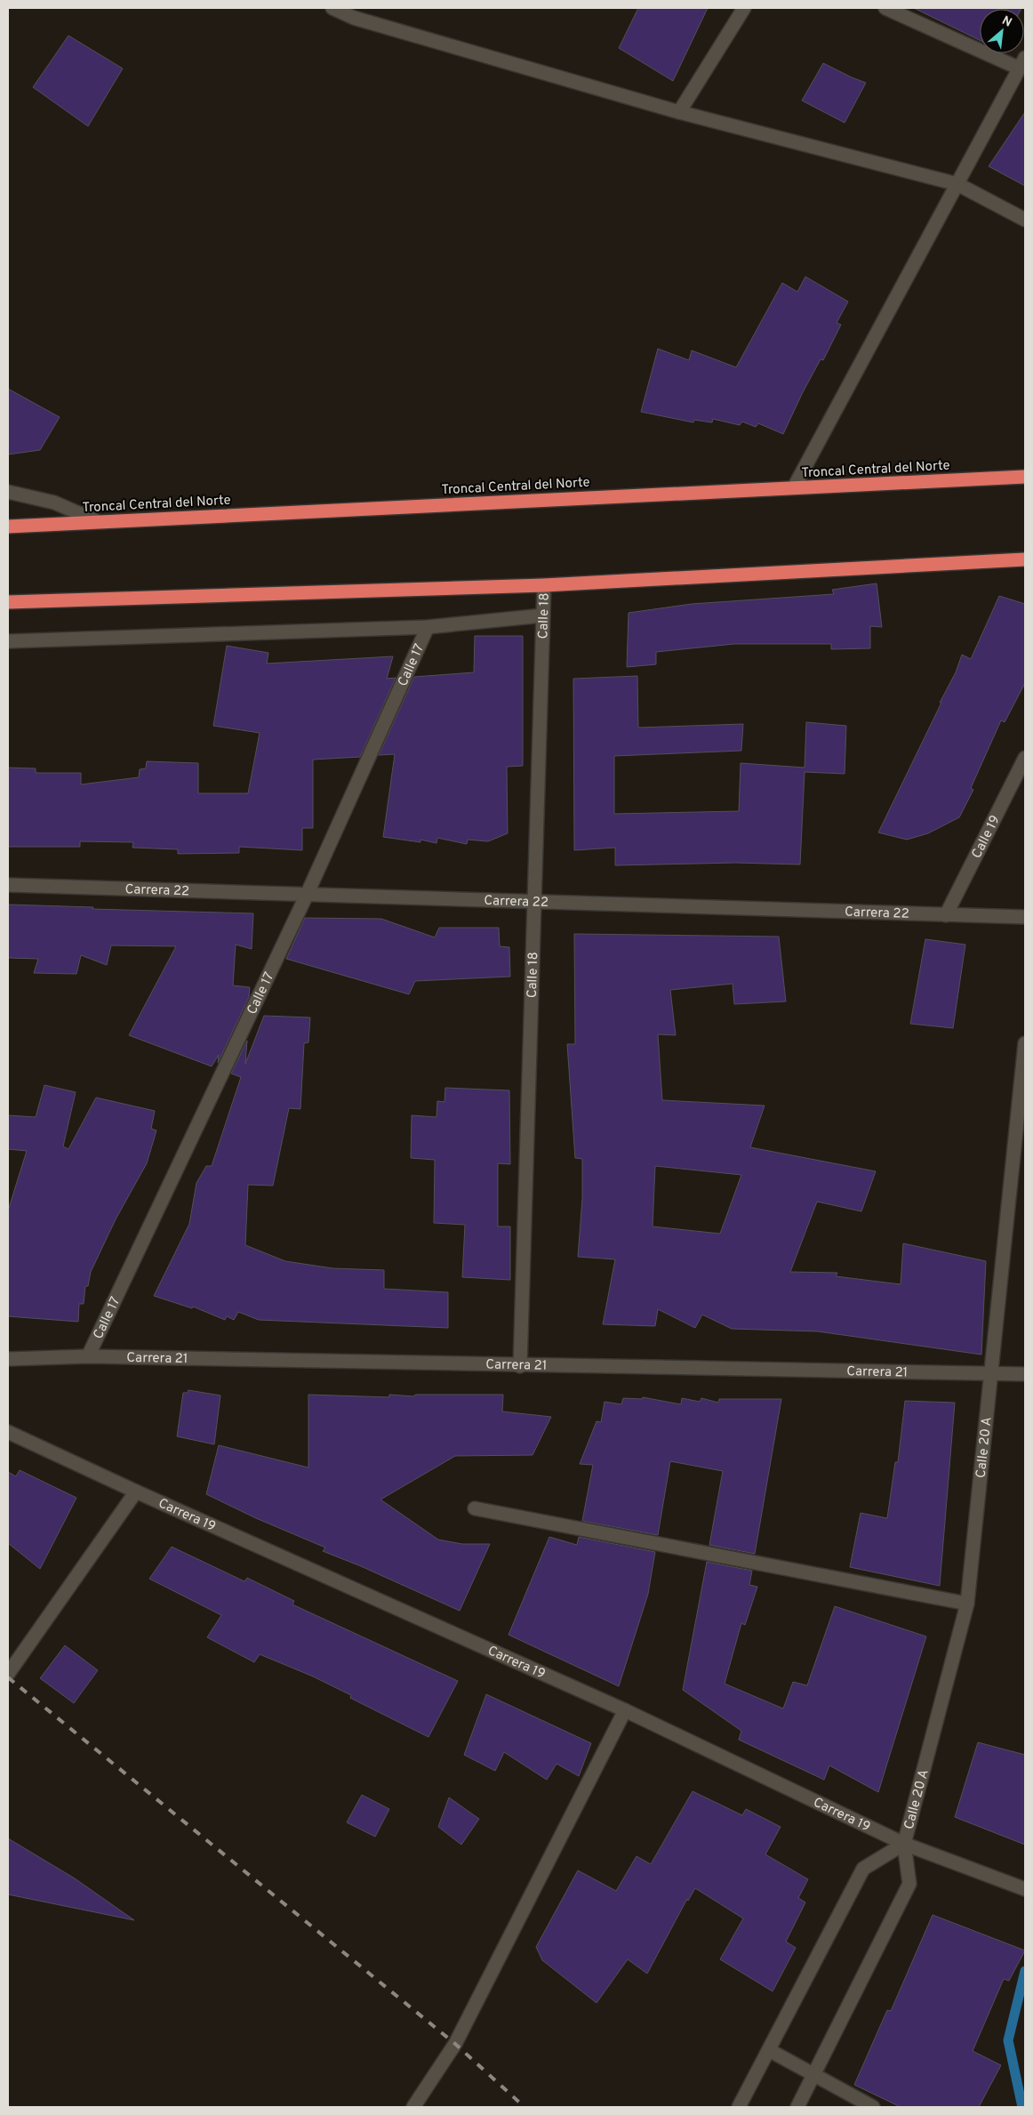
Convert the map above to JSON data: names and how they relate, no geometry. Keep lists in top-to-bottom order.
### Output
{
  "streets": {
    "highway": ["Troncal Central del Norte"],
    "street": [
      "Calle 18",
      "Calle 17",
      "Calle 19",
      "Carrera 22",
      "Carrera 21",
      "Calle 20 A",
      "Carrera 19"
    ]
  },
  "crossings": [
    ["Calle 18", "Carrera 22"],
    ["Calle 18", "Carrera 21"],
    ["Calle 17", "Carrera 22"],
    ["Calle 17", "Carrera 21"],
    ["Calle 19", "Carrera 22"],
    ["Carrera 21", "Calle 20 A"],
    ["Calle 20 A", "Carrera 19"]
  ],
  "north": "top right"
}
